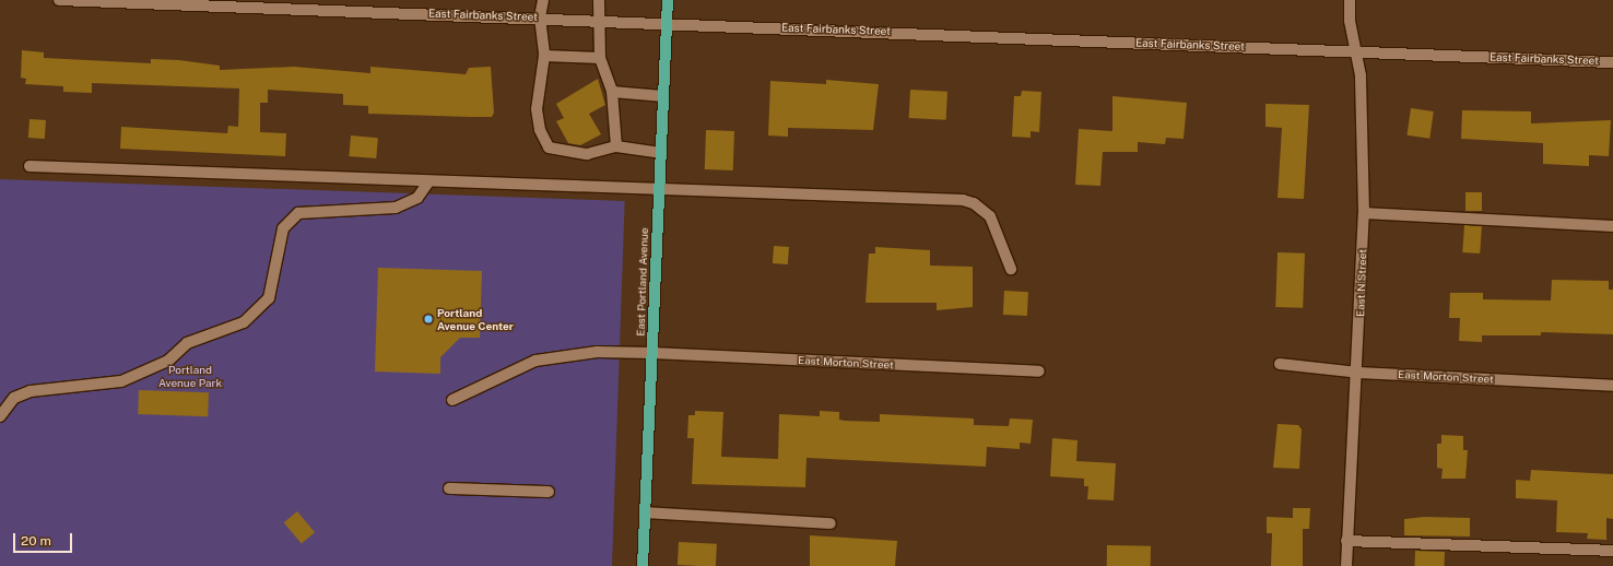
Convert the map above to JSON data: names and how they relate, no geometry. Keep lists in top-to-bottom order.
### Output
{
  "streets": {
    "main road": ["East Portland Avenue"],
    "street": ["East Fairbanks Street", "East N Street", "East Morton Street"]
  },
  "crossings": [
    ["East Fairbanks Street", "East Portland Avenue"],
    ["East Fairbanks Street", "East N Street"],
    ["East Portland Avenue", "East Morton Street"],
    ["East N Street", "East Morton Street"]
  ],
  "parks": ["Portland Avenue Park"],
  "places": ["Portland Avenue Center"],
  "scale_bar": "20 m"
}
